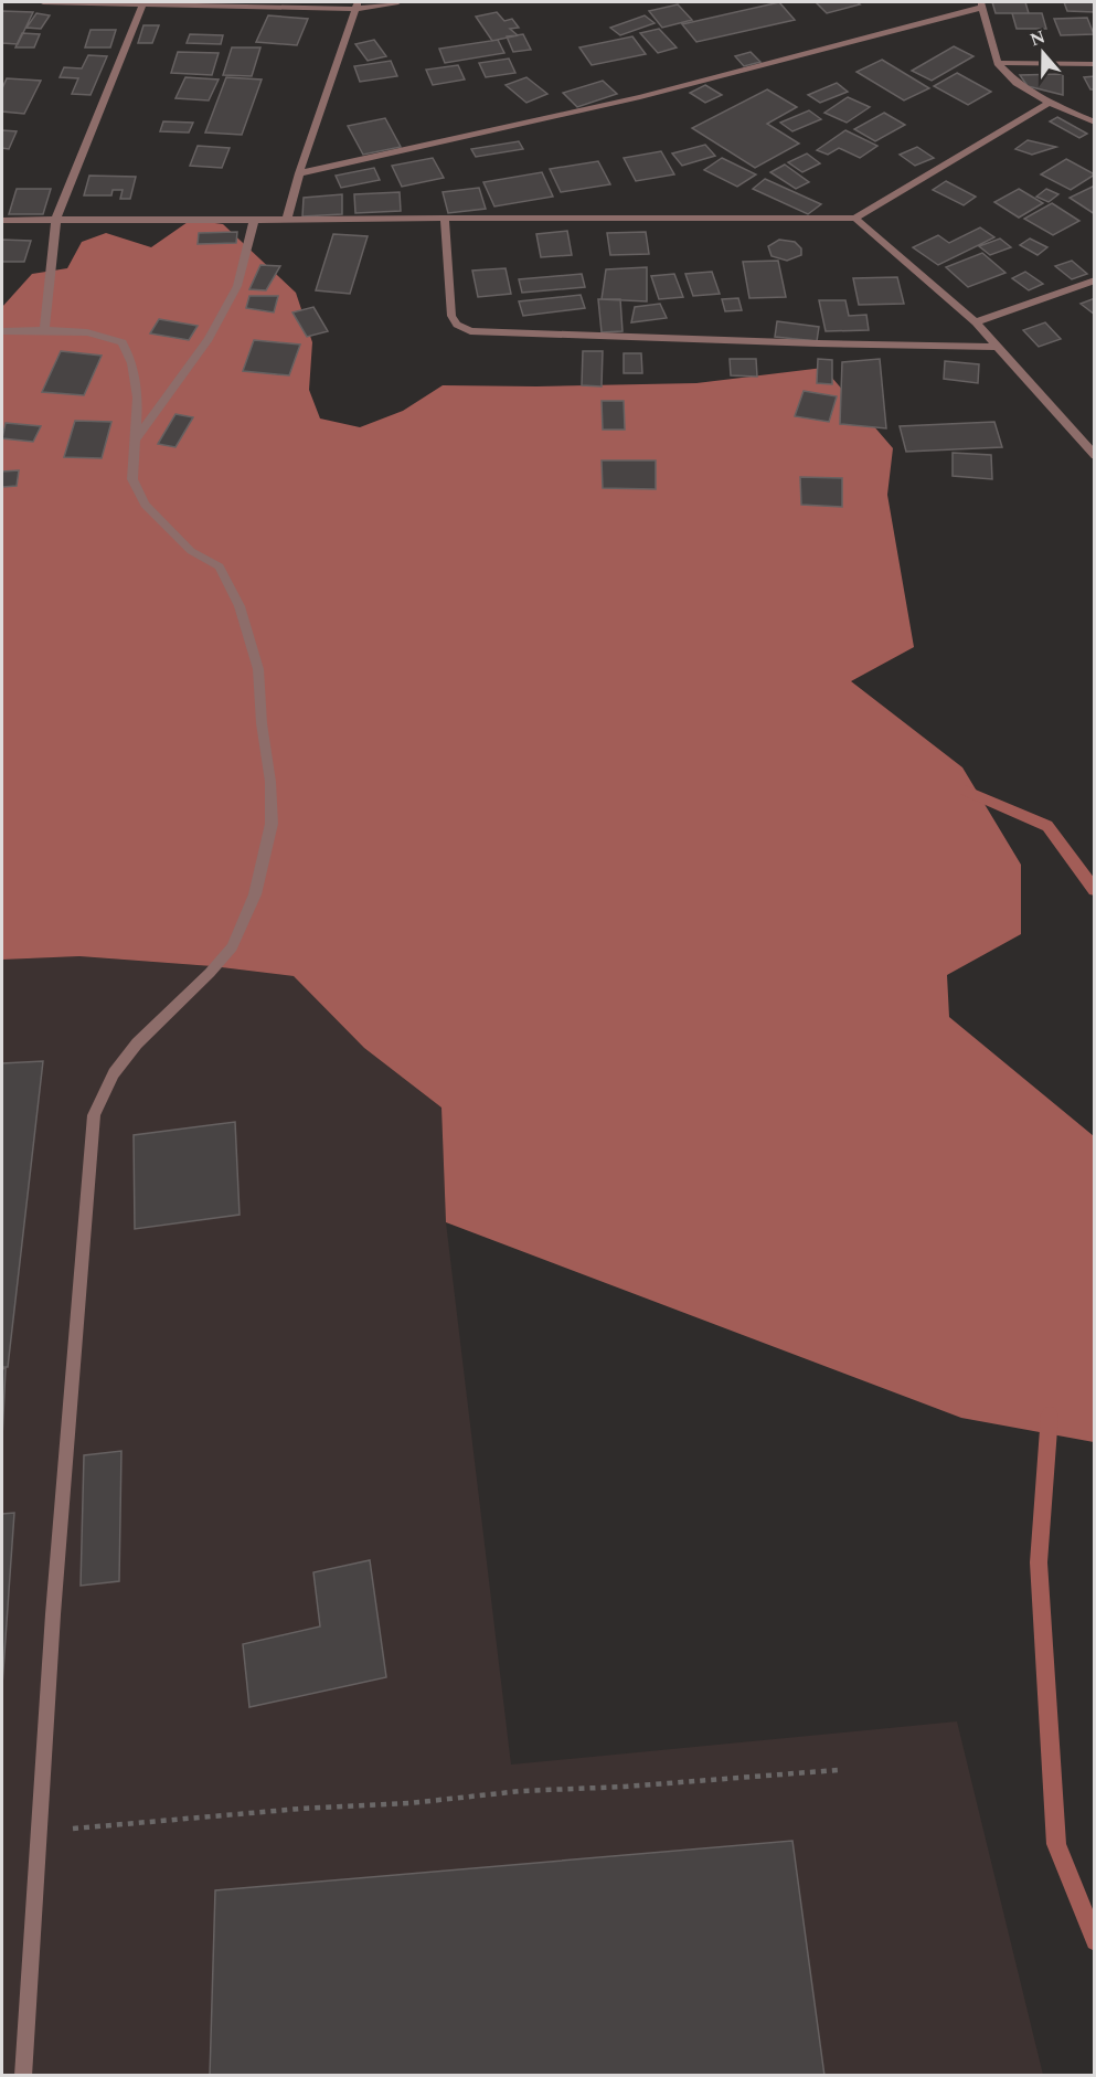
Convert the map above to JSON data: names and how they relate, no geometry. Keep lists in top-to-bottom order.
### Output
{
  "north": "top"
}
